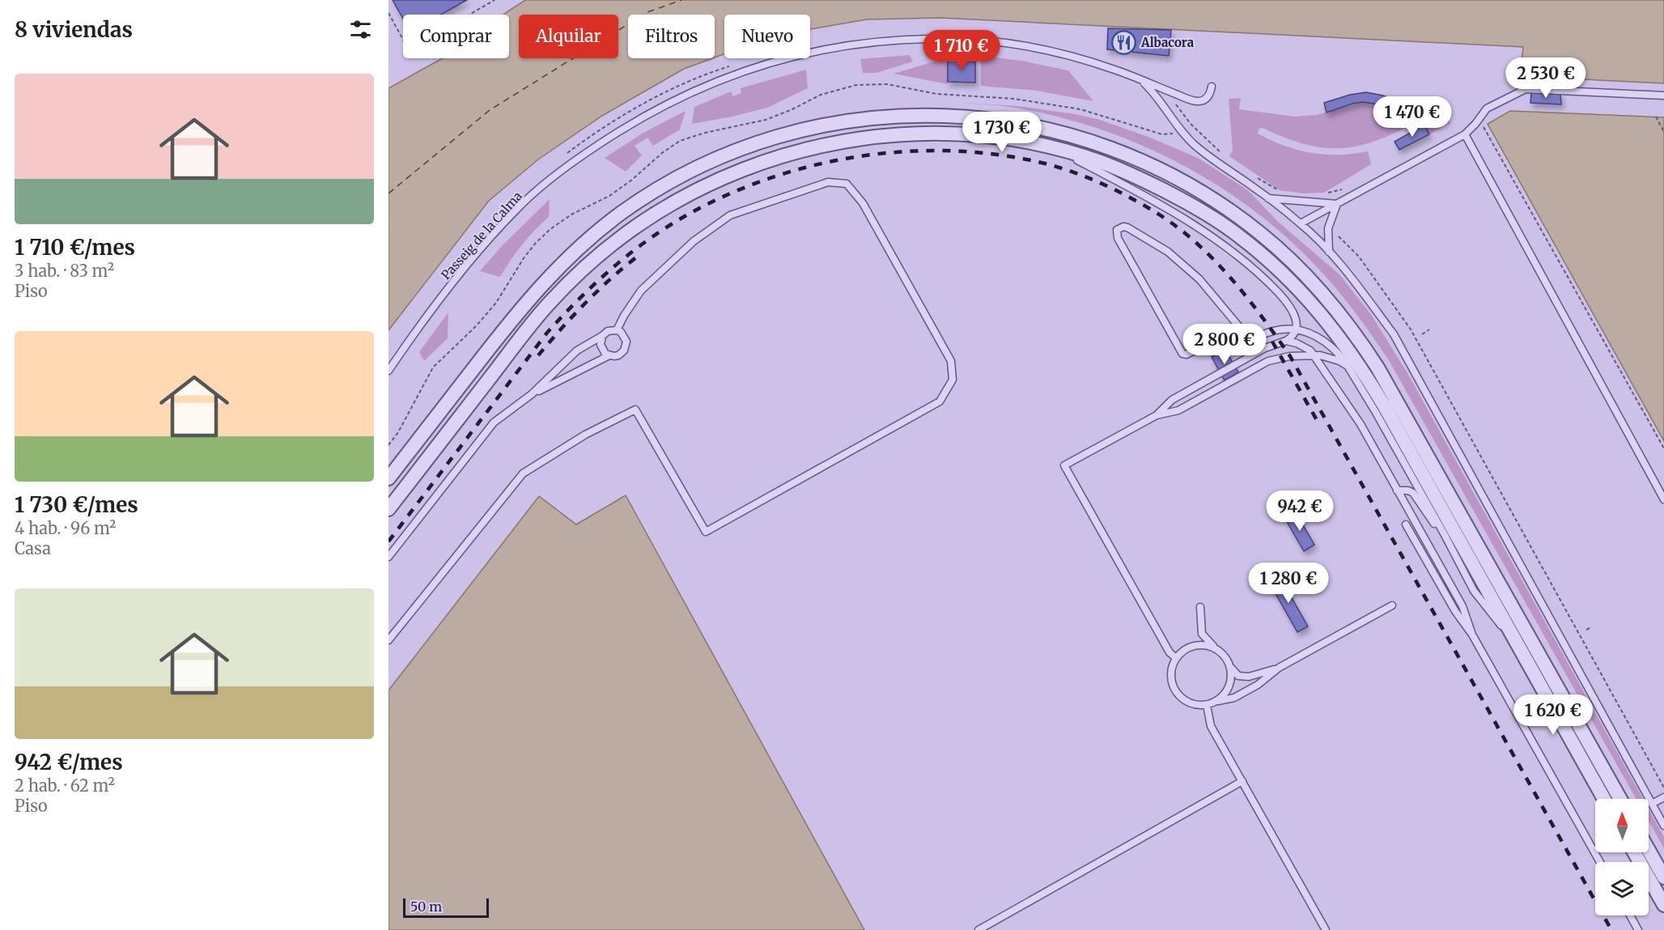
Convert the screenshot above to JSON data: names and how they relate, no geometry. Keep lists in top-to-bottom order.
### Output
{
  "streets": {
    "lane": ["Passeig de la Calma"]
  },
  "places": {
    "restaurant": ["Albacora"]
  },
  "scale_bar": "50 m",
  "north": "top",
  "page": {
    "heading": "8 viviendas",
    "chip": [
      "Comprar",
      "Alquilar",
      "Filtros",
      "Nuevo"
    ],
    "price": [
      "1 710 €",
      "2 530 €",
      "1 470 €",
      "1 730 €",
      "2 800 €",
      "942 €",
      "1 280 €",
      "1 620 €"
    ],
    "list": [
      {
        "name": "1 710 €/mes",
        "note": "3 hab. · 83 m² · Piso"
      },
      {
        "name": "1 730 €/mes",
        "note": "4 hab. · 96 m² · Casa"
      },
      {
        "name": "942 €/mes",
        "note": "2 hab. · 62 m² · Piso"
      }
    ],
    "scale": "50 m"
  }
}
